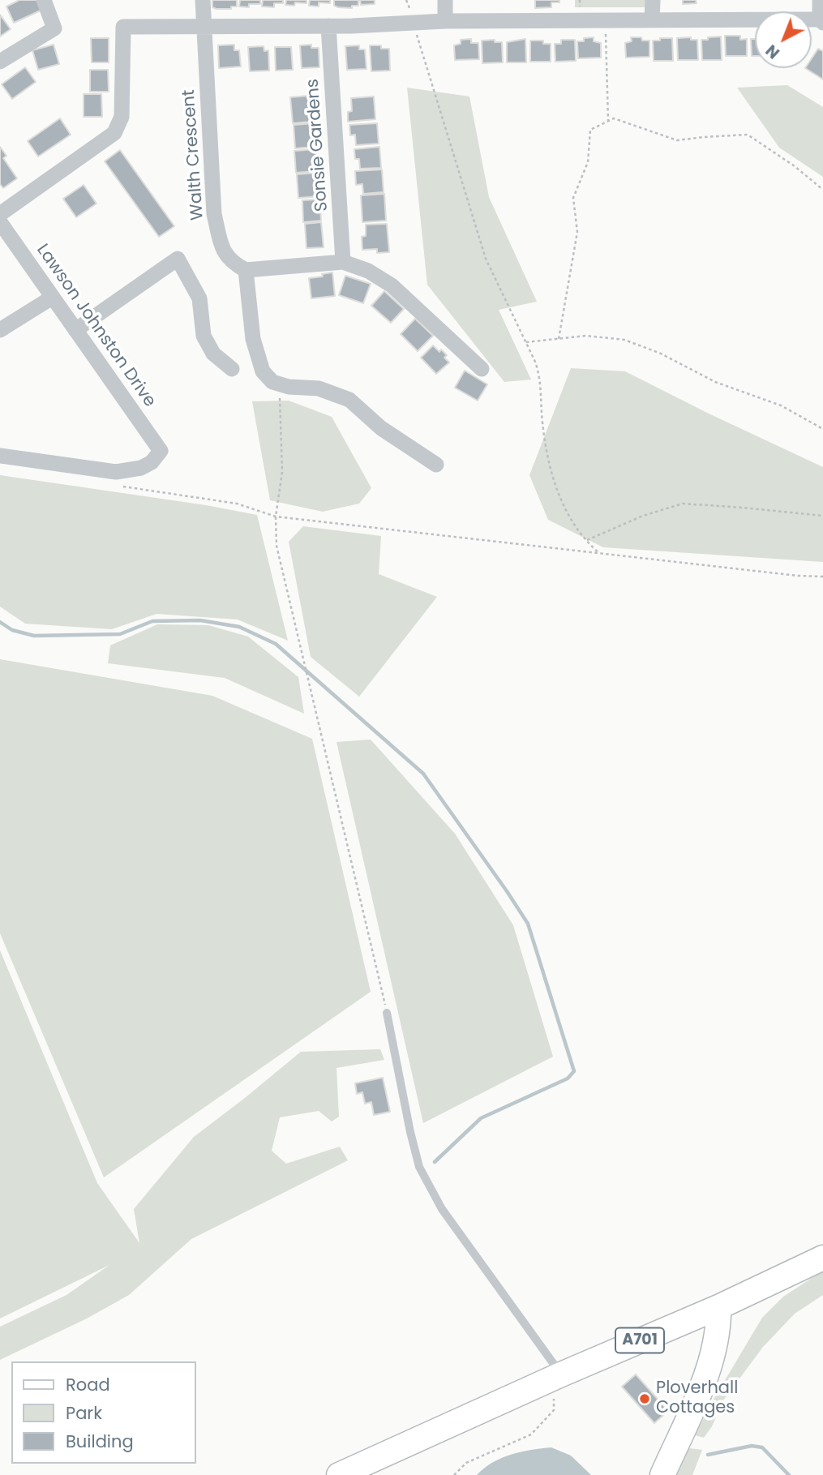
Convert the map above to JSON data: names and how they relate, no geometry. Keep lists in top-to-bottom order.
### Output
{
  "streets": {
    "main road": ["A701"],
    "street": ["Sonsie Gardens", "Walth Crescent", "Lawson Johnston Drive"]
  },
  "places": ["Ploverhall Cottages"],
  "legend": ["Road", "Park", "Building"],
  "north": "bottom left"
}
